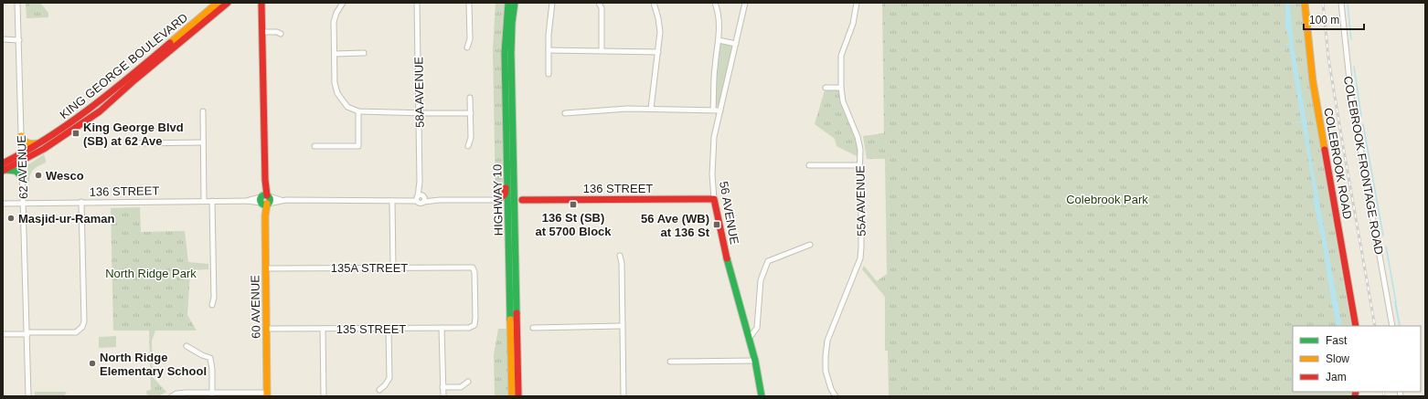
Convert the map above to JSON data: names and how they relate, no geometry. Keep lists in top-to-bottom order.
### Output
{
  "streets": {
    "main road": [
      "KING GEORGE BOULEVARD",
      "COLEBROOK ROAD",
      "136 STREET",
      "HIGHWAY 10",
      "56 AVENUE",
      "60 AVENUE"
    ],
    "street": [
      "58A AVENUE",
      "COLEBROOK FRONTAGE ROAD",
      "62 AVENUE",
      "55A AVENUE",
      "135A STREET",
      "135 STREET"
    ]
  },
  "crossings": [
    ["KING GEORGE BOULEVARD", "62 AVENUE"],
    ["58A AVENUE", "136 STREET"],
    ["62 AVENUE", "136 STREET"],
    ["136 STREET", "56 AVENUE"],
    ["136 STREET", "60 AVENUE"],
    ["135A STREET", "60 AVENUE"],
    ["135A STREET", "135 STREET"],
    ["60 AVENUE", "135 STREET"]
  ],
  "parks": ["Colebrook Park", "North Ridge Park"],
  "places": {
    "transit": ["King George Blvd (SB) at 62 Ave", "136 St (SB) at 5700 Block", "56 Ave (WB) at 136 St"],
    "other": ["Wesco", "Masjid-ur-Raman", "North Ridge Elementary School"]
  },
  "legend": ["Fast", "Slow", "Jam"],
  "scale_bar": "100 m"
}
